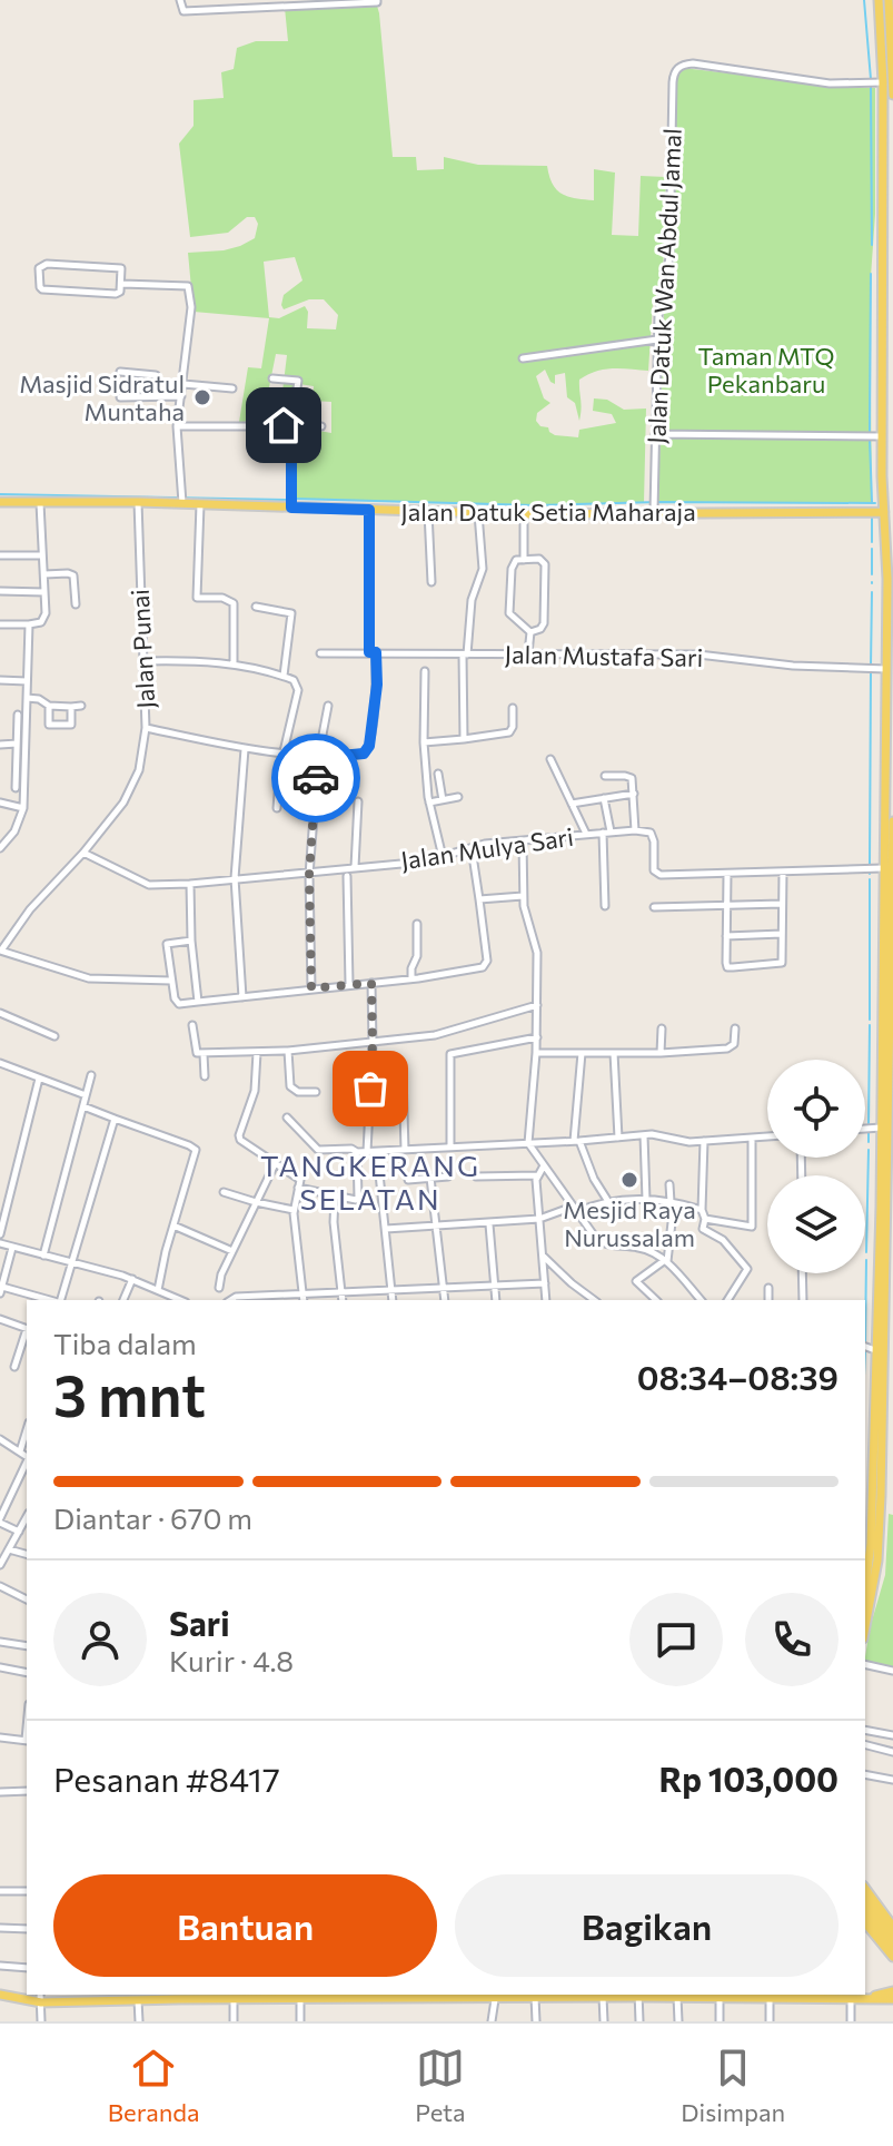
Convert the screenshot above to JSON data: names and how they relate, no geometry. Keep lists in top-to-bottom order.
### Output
{
  "streets": {
    "main road": ["Jalan Datuk Setia Maharaja"],
    "street": [
      "Jalan Datuk Wan Abdul Jamal",
      "Jalan Punai",
      "Jalan Mustafa Sari",
      "Jalan Mulya Sari"
    ]
  },
  "crossings": [
    ["Jalan Datuk Wan Abdul Jamal", "Jalan Datuk Setia Maharaja"],
    ["Jalan Datuk Setia Maharaja", "Jalan Punai"],
    ["Jalan Punai", "Jalan Mustafa Sari"]
  ],
  "districts": ["TANGKERANG SELATAN"],
  "parks": ["Taman MTQ Pekanbaru"],
  "places": ["Masjid Sidratul Muntaha", "Mesjid Raya Nurussalam"],
  "page": {
    "heading": ["3 mnt", "Tiba dalam", "08:34–08:39"],
    "panel": [
      "Sari",
      "Kurir · 4.8",
      "Pesanan #8417",
      "Rp 103,000"
    ],
    "bar": "Diantar · 670 m",
    "buttons": ["Bantuan", "Bagikan"],
    "tabs": ["Beranda", "Peta", "Disimpan"]
  }
}
